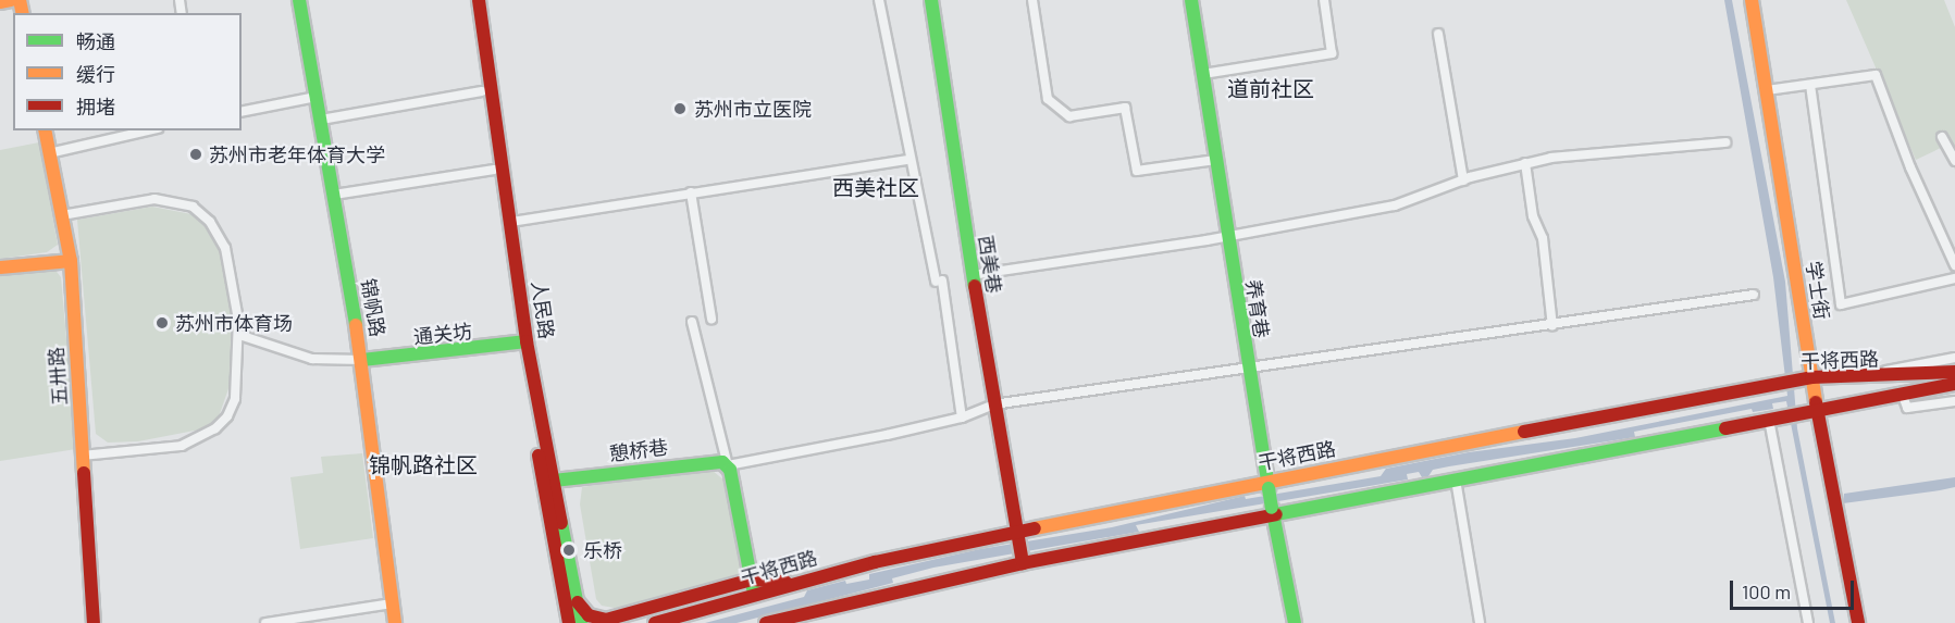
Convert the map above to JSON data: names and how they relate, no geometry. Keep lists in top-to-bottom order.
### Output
{
  "streets": {
    "main road": [
      "西美巷",
      "学士街",
      "锦帆路",
      "养育巷",
      "人民路",
      "通关坊",
      "干将西路",
      "五卅路",
      "憩桥巷"
    ]
  },
  "crossings": [
    ["西美巷", "干将西路"],
    ["学士街", "干将西路"],
    ["锦帆路", "通关坊"],
    ["养育巷", "干将西路"],
    ["人民路", "通关坊"],
    ["人民路", "憩桥巷"]
  ],
  "districts": ["道前社区", "西美社区", "锦帆路社区"],
  "places": [
    "苏州市立医院",
    "苏州市老年体育大学",
    "苏州市体育场",
    "乐桥"
  ],
  "legend": ["畅通", "缓行", "拥堵"],
  "scale_bar": "100 m"
}
